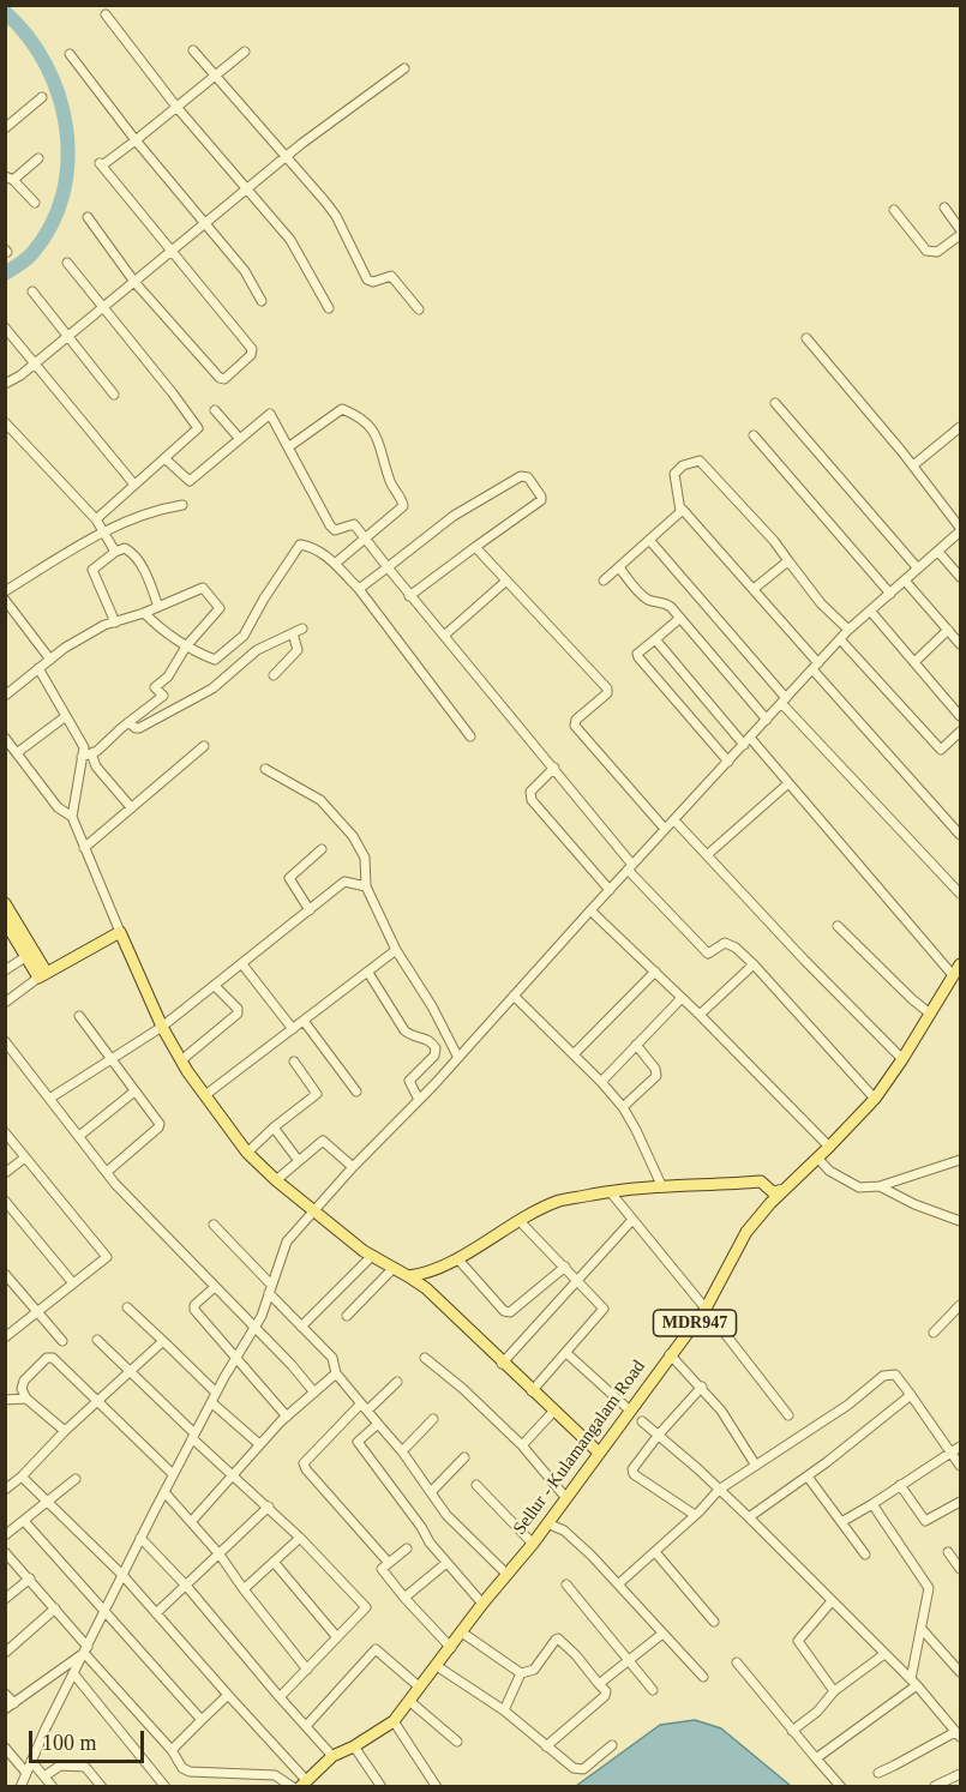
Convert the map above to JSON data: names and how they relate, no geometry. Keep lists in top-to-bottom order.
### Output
{
  "streets": {
    "main road": ["MDR947", "Sellur - Kulamangalam Road"]
  },
  "scale_bar": "100 m"
}
